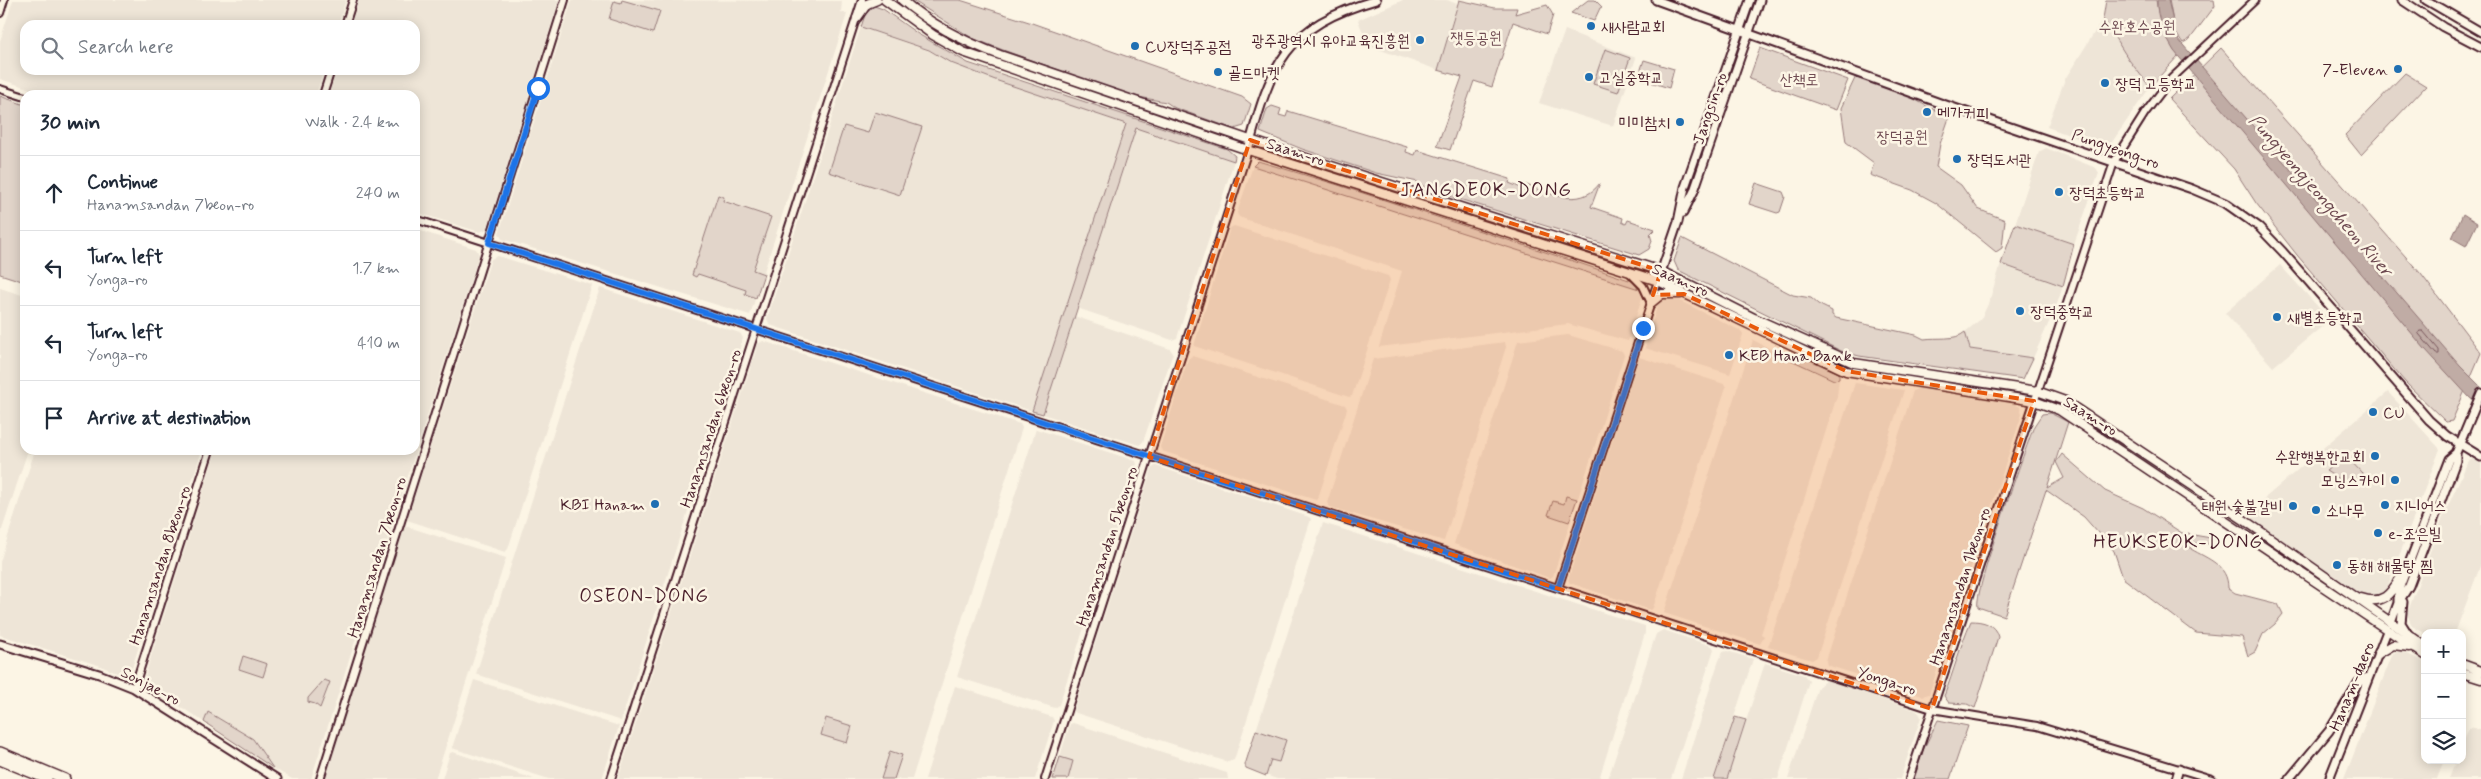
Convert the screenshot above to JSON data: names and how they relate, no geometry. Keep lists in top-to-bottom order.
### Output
{
  "streets": {
    "main road": [
      "Jangsin-ro",
      "Pungyeong-ro",
      "Saam-ro",
      "Sonjae-ro",
      "Hanam-daero"
    ],
    "street": [
      "Hanamsandan 6beon-ro",
      "Hanamsandan 5beon-ro",
      "Hanamsandan 7beon-ro",
      "Hanamsandan 8beon-ro",
      "Hanamsandan 1beon-ro",
      "Yonga-ro"
    ]
  },
  "crossings": [
    ["Jangsin-ro", "Pungyeong-ro"],
    ["Jangsin-ro", "Saam-ro"],
    ["Pungyeong-ro", "Hanamsandan 1beon-ro"],
    ["Pungyeong-ro", "Hanam-daero"],
    ["Saam-ro", "Hanamsandan 5beon-ro"],
    ["Saam-ro", "Hanamsandan 1beon-ro"],
    ["Saam-ro", "Hanam-daero"],
    ["Hanamsandan 6beon-ro", "Yonga-ro"],
    ["Hanamsandan 5beon-ro", "Yonga-ro"],
    ["Hanamsandan 7beon-ro", "Yonga-ro"],
    ["Hanamsandan 8beon-ro", "Sonjae-ro"],
    ["Hanamsandan 1beon-ro", "Yonga-ro"]
  ],
  "districts": ["JANGDEOK-DONG", "HEUKSEOK-DONG", "OSEON-DONG"],
  "water": ["Pungyeongjeongcheon River"],
  "parks": [
    "수완호수공원",
    "잿등공원",
    "산책로",
    "장덕공원"
  ],
  "places": [
    "새사람교회",
    "광주광역시 유아교육진흥원",
    "CU장덕주공점",
    "7-Eleven",
    "골드마켓",
    "고실중학교",
    "장덕 고등학교",
    "메가커피",
    "미미참치",
    "장덕도서관",
    "장덕초등학교",
    "장덕중학교",
    "새별초등학교",
    "KEB Hana Bank",
    "CU",
    "수완행복한교회",
    "모닝스카이",
    "KBI Hanam",
    "지니어스",
    "태원 숯불갈비",
    "소나무",
    "e-조은빌",
    "동해 해물탕 찜"
  ],
  "page": {
    "search": "Search here",
    "heading": ["30 min", "Walk · 2.4 km"],
    "list": [
      ["Continue", "Hanamsandan 7beon-ro", "240 m"],
      ["Turn left", "Yonga-ro", "1.7 km"],
      ["Turn left", "Yonga-ro", "410 m"],
      "Arrive at destination"
    ],
    "map_buttons": ["+", "−"]
  }
}
